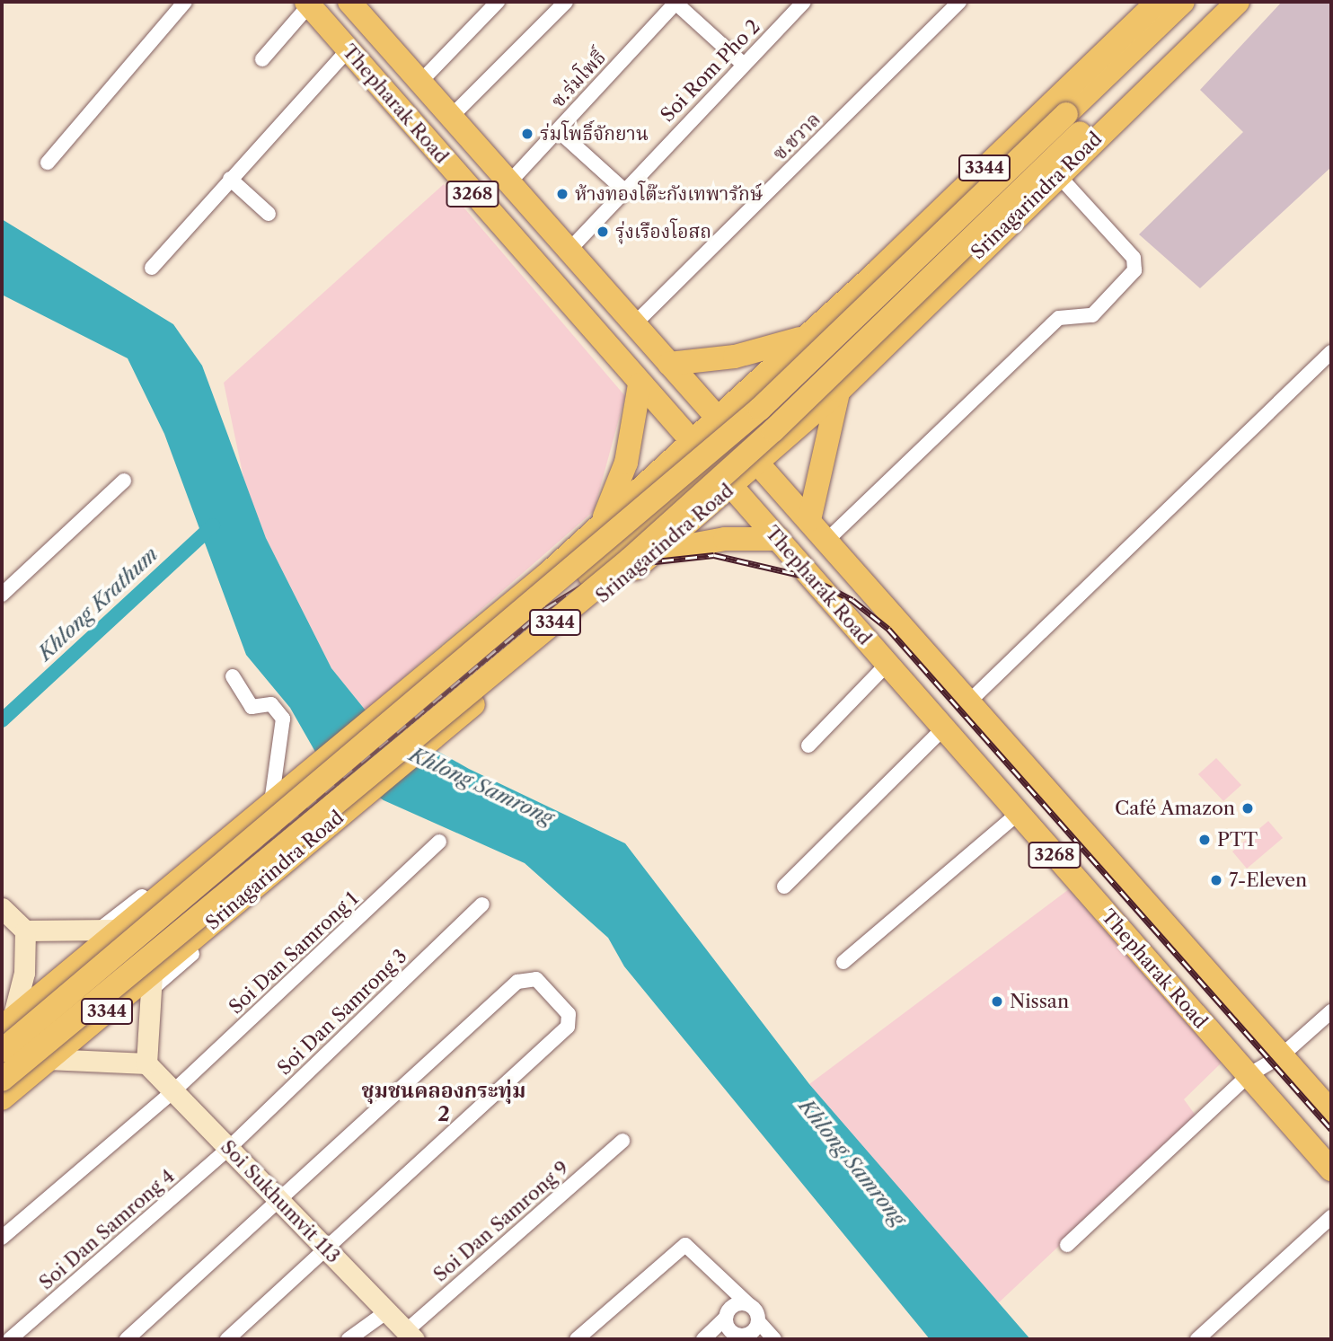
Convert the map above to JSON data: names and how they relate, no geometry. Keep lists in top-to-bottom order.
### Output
{
  "streets": {
    "main road": [
      "Thepharak Road",
      "3344",
      "3268",
      "Srinagarindra Road",
      "Soi Sukhumvit 113"
    ],
    "street": [
      "Soi Rom Pho 2",
      "ซ.ร่มโพธิ์",
      "ซ.ชวาล",
      "Soi Dan Samrong 1",
      "Soi Dan Samrong 3",
      "Soi Dan Samrong 9",
      "Soi Dan Samrong 4"
    ]
  },
  "crossings": [
    ["Soi Rom Pho 2", "Thepharak Road"],
    ["ซ.ร่มโพธิ์", "Thepharak Road"],
    ["Thepharak Road", "ซ.ชวาล"],
    ["Thepharak Road", "3344"],
    ["Thepharak Road", "Srinagarindra Road"],
    ["Soi Dan Samrong 1", "Soi Sukhumvit 113"],
    ["Soi Dan Samrong 3", "Soi Sukhumvit 113"],
    ["Soi Dan Samrong 3", "Soi Dan Samrong 4"],
    ["Soi Sukhumvit 113", "Soi Dan Samrong 9"],
    ["Soi Sukhumvit 113", "Soi Dan Samrong 4"]
  ],
  "districts": ["ชุมชนคลองกระทุ่ม 2"],
  "water": ["Khlong Krathum", "Khlong Samrong"],
  "places": [
    "ร่มโพธิ์จักยาน",
    "ห้างทองโต๊ะกังเทพารักษ์",
    "รุ่งเรืองโอสถ",
    "Café Amazon",
    "PTT",
    "7-Eleven",
    "Nissan"
  ]
}
